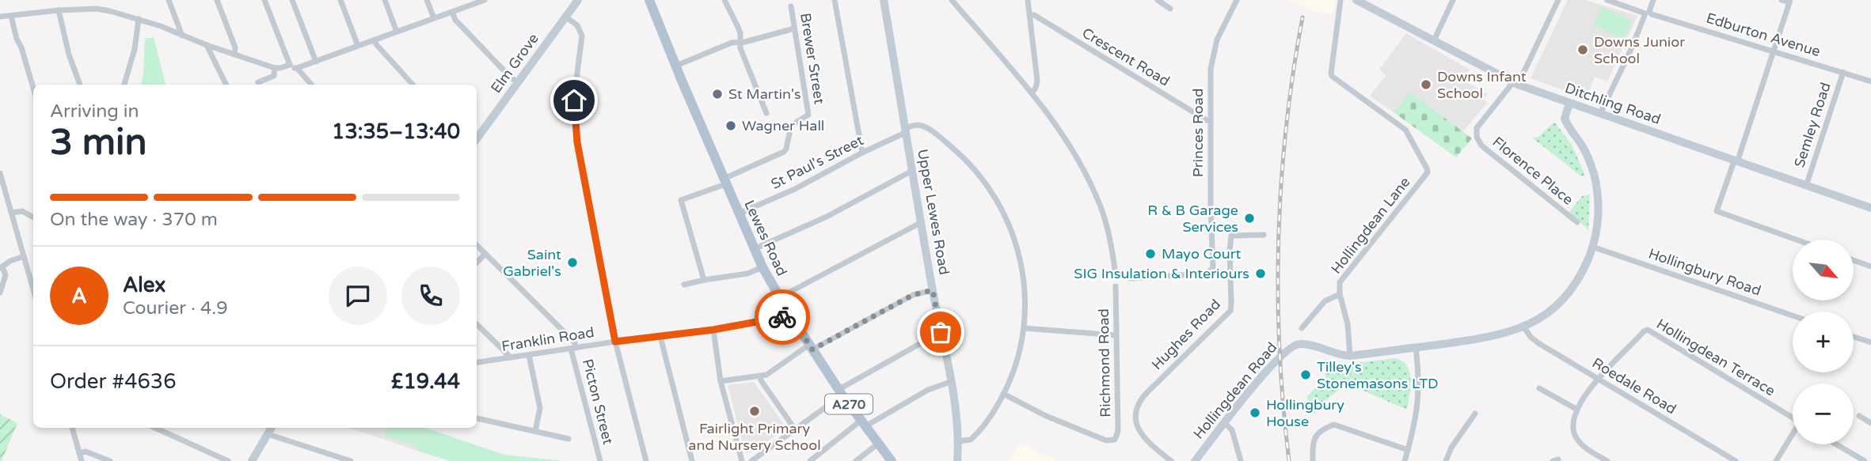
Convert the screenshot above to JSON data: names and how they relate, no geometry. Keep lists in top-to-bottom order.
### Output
{
  "streets": {
    "main road": ["Lewes Road", "A270"],
    "street": [
      "Edburton Avenue",
      "Crescent Road",
      "Brewer Street",
      "Elm Grove",
      "Ditchling Road",
      "Semley Road",
      "Princes Road",
      "St Paul's Street",
      "Florence Place",
      "Upper Lewes Road",
      "Hollingdean Lane",
      "Hollingbury Road",
      "Hughes Road",
      "Franklin Road",
      "Hollingdean Terrace",
      "Richmond Road",
      "Roedale Road",
      "Hollingdean Road",
      "Picton Street"
    ]
  },
  "crossings": [
    ["Edburton Avenue", "Semley Road"],
    ["Crescent Road", "Princes Road"],
    ["Brewer Street", "Lewes Road"],
    ["Ditchling Road", "Semley Road"],
    ["Ditchling Road", "Florence Place"],
    ["St Paul's Street", "Upper Lewes Road"],
    ["St Paul's Street", "Lewes Road"],
    ["Lewes Road", "Franklin Road"],
    ["Lewes Road", "A270"],
    ["Franklin Road", "Picton Street"],
    ["Hollingdean Terrace", "Roedale Road"]
  ],
  "places": [
    "Downs Junior School",
    "Downs Infant School",
    "St Martin's",
    "Wagner Hall",
    "R & B Garage Services",
    "Mayo Court",
    "Saint Gabriel's",
    "SIG Insulation & Interiours",
    "Tilley's Stonemasons LTD",
    "Fairlight Primary and Nursery School",
    "Hollingbury House"
  ],
  "north": "bottom right",
  "page": {
    "heading": ["3 min", "Arriving in", "13:35–13:40"],
    "panel": [
      "Alex",
      "Courier · 4.9",
      "Order #4636",
      "£19.44"
    ],
    "bar": "On the way · 370 m",
    "map_buttons": ["+", "−"],
    "round": "A"
  }
}
